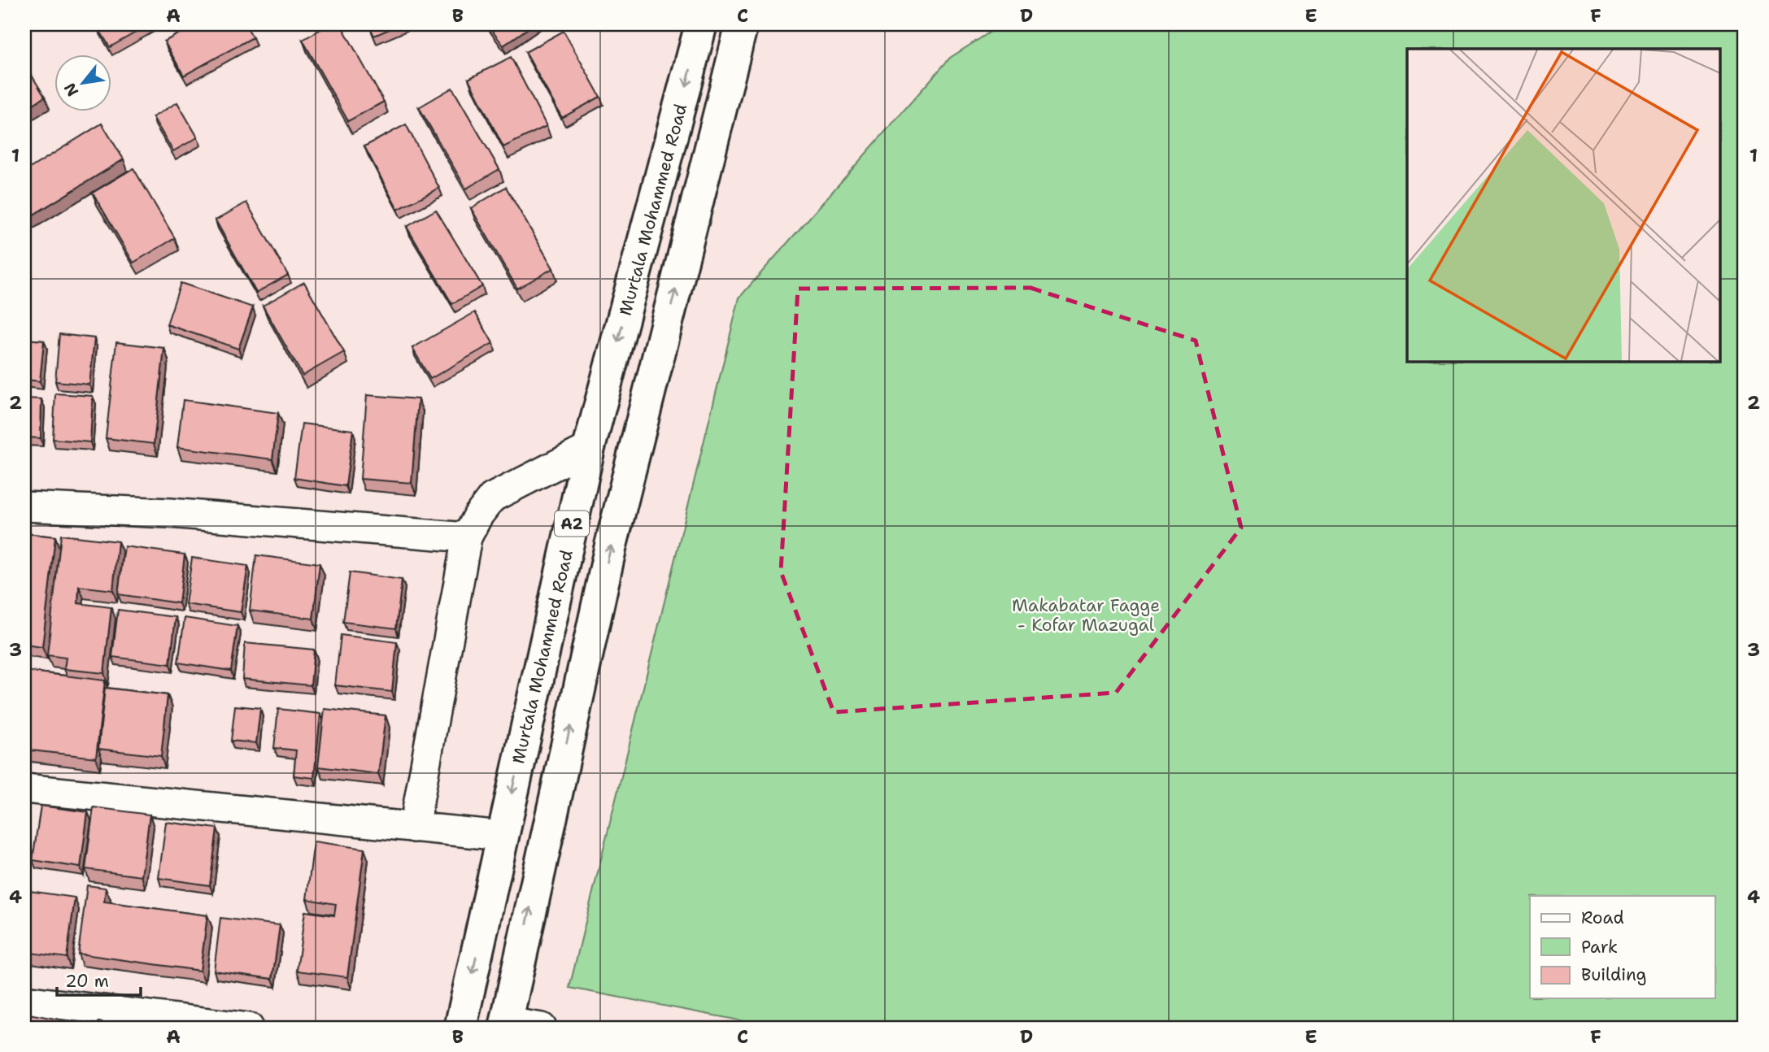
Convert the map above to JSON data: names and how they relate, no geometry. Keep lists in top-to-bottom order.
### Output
{
  "streets": {
    "highway": ["Murtala Mohammed Road", "A2"]
  },
  "parks": ["Makabatar Fagge - Kofar Mazugal"],
  "legend": ["Road", "Park", "Building"],
  "scale_bar": "20 m",
  "north": "bottom left",
  "grid": {
    "columns": [
      "A",
      "B",
      "C",
      "D",
      "E",
      "F"
    ],
    "rows": [
      "1",
      "2",
      "3",
      "4"
    ]
  }
}
